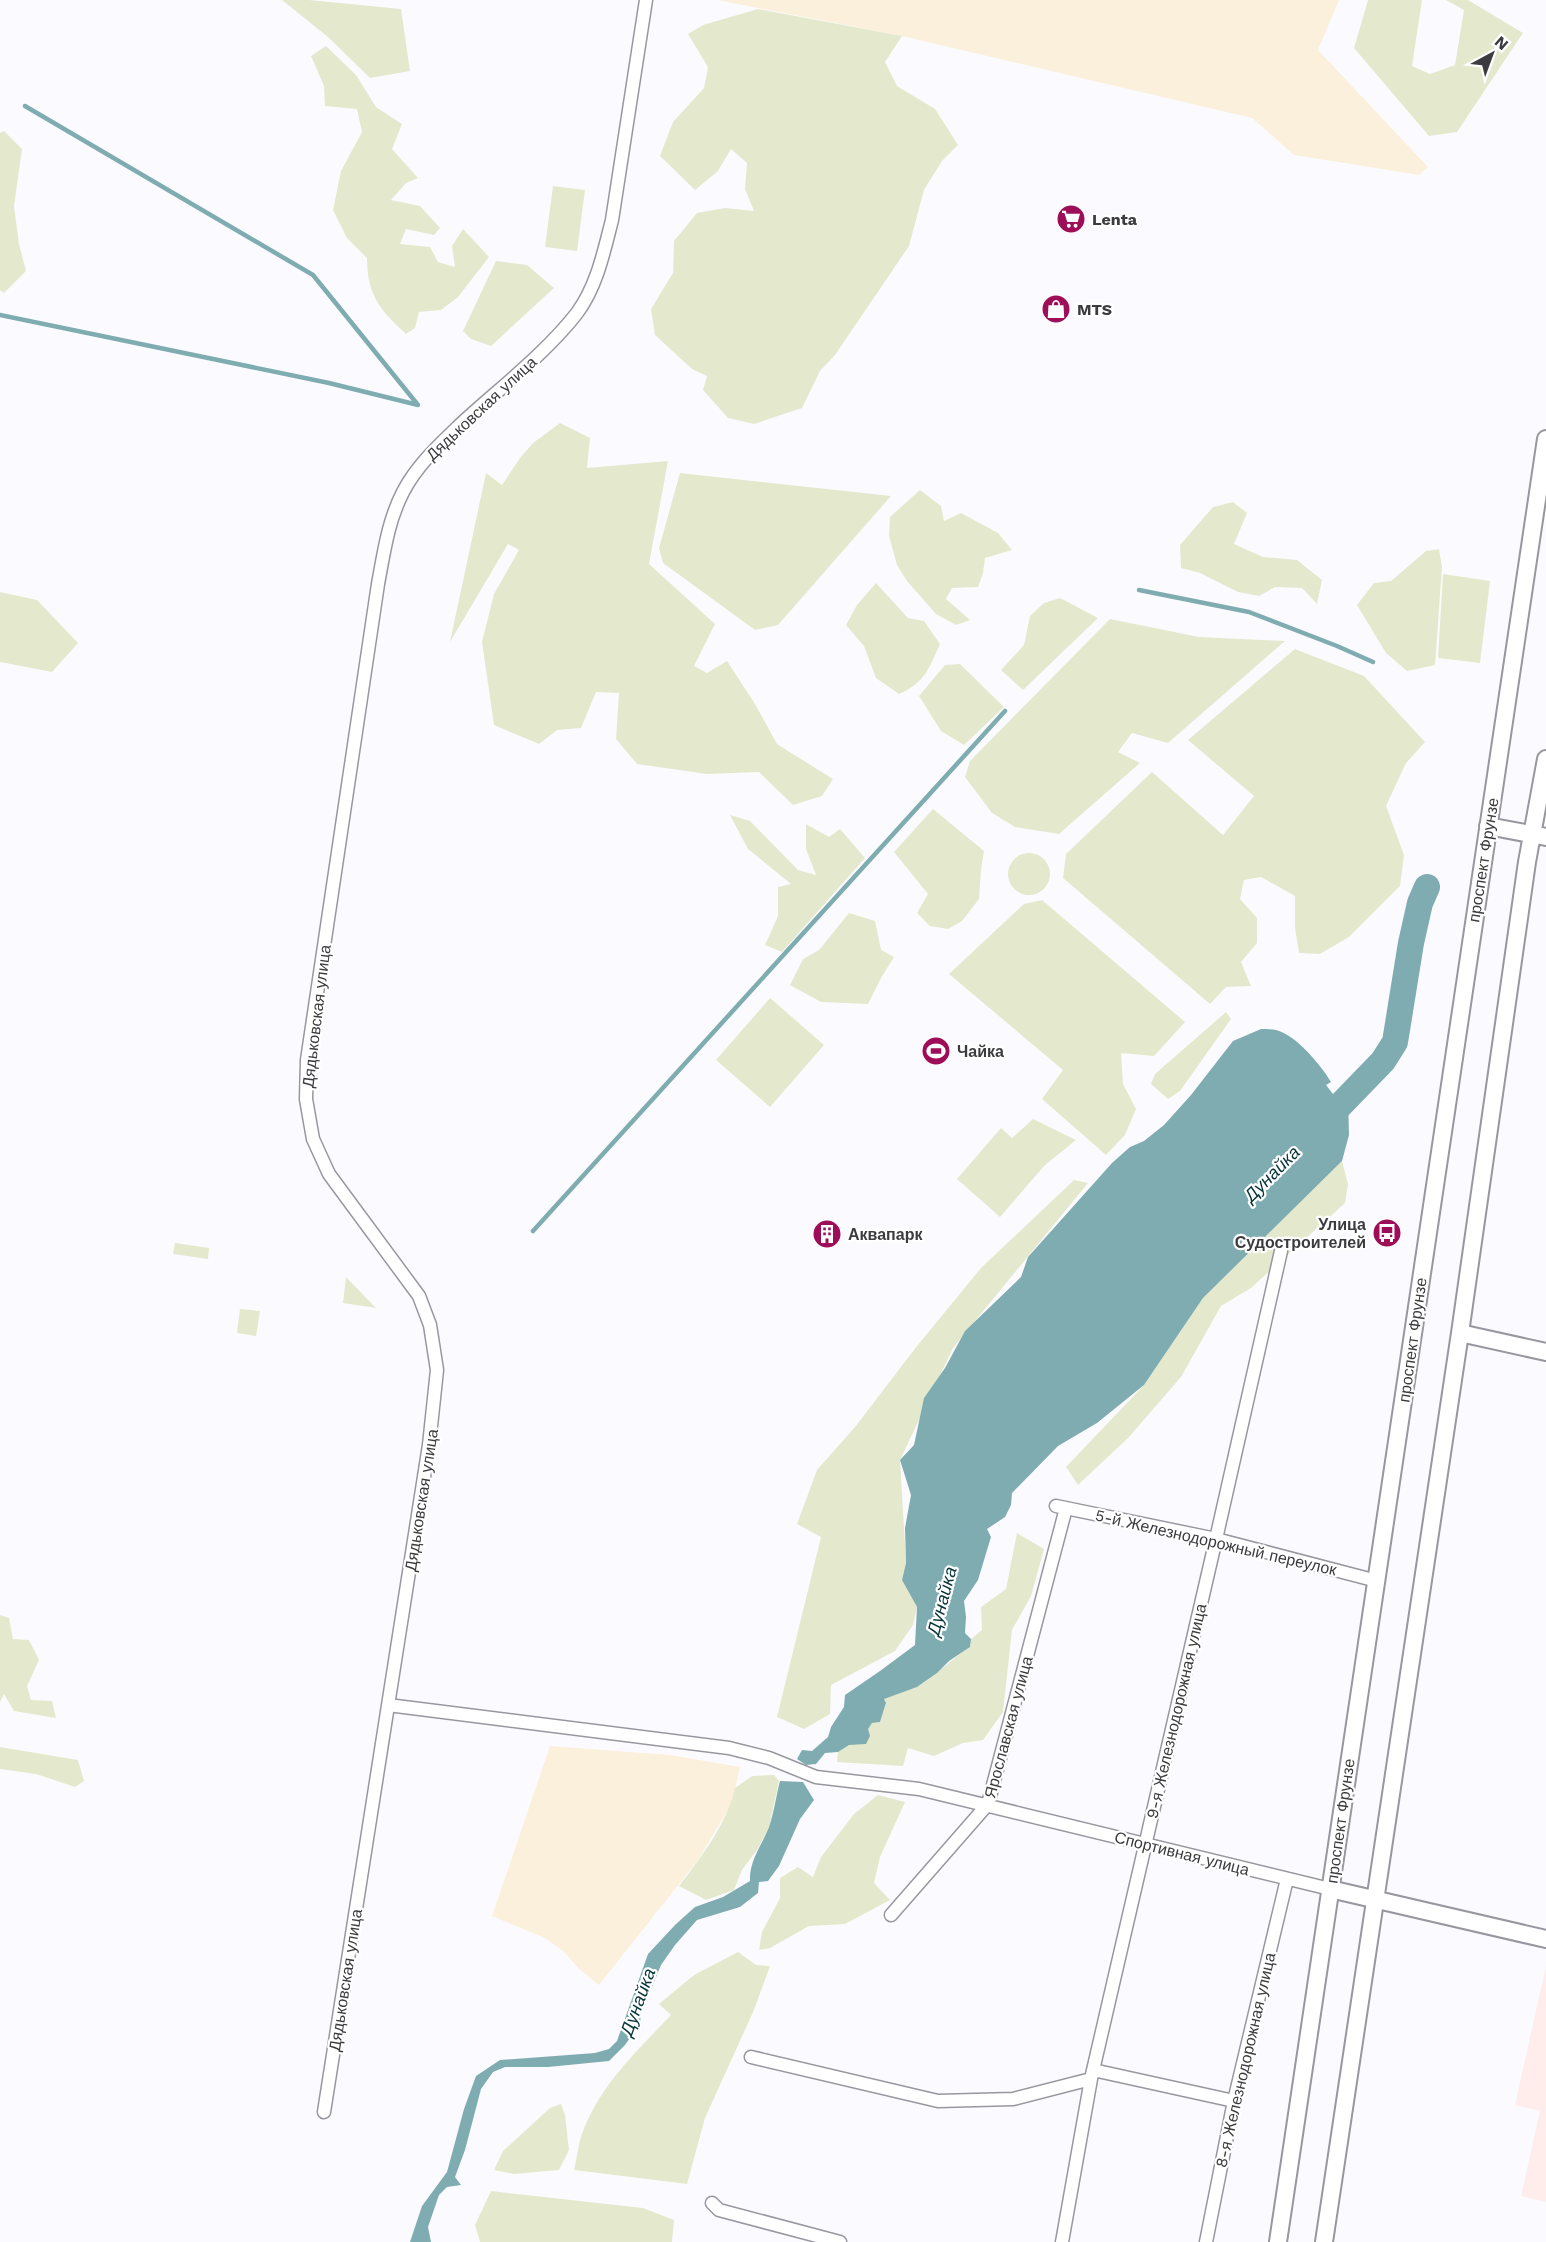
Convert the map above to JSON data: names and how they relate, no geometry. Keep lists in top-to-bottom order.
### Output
{
  "streets": {
    "main road": ["проспект Фрунзе", "Спортивная улица"],
    "street": [
      "Дядьковская улица",
      "5-й Железнодорожный переулок",
      "9-я Железнодорожная улица",
      "Ярославская улица",
      "8-я Железнодорожная улица"
    ]
  },
  "crossings": [
    ["Дядьковская улица", "Спортивная улица"],
    ["проспект Фрунзе", "5-й Железнодорожный переулок"],
    ["проспект Фрунзе", "Спортивная улица"],
    ["5-й Железнодорожный переулок", "9-я Железнодорожная улица"],
    ["5-й Железнодорожный переулок", "Ярославская улица"],
    ["9-я Железнодорожная улица", "Спортивная улица"],
    ["Ярославская улица", "Спортивная улица"],
    ["Спортивная улица", "8-я Железнодорожная улица"]
  ],
  "water": ["Дунайка"],
  "places": {
    "supermarket": ["Lenta"],
    "shop": ["MTS"],
    "sports": ["Чайка"],
    "bus stop": ["Улица Судостроителей"],
    "building": ["Аквапарк"]
  },
  "north": "top right"
}
